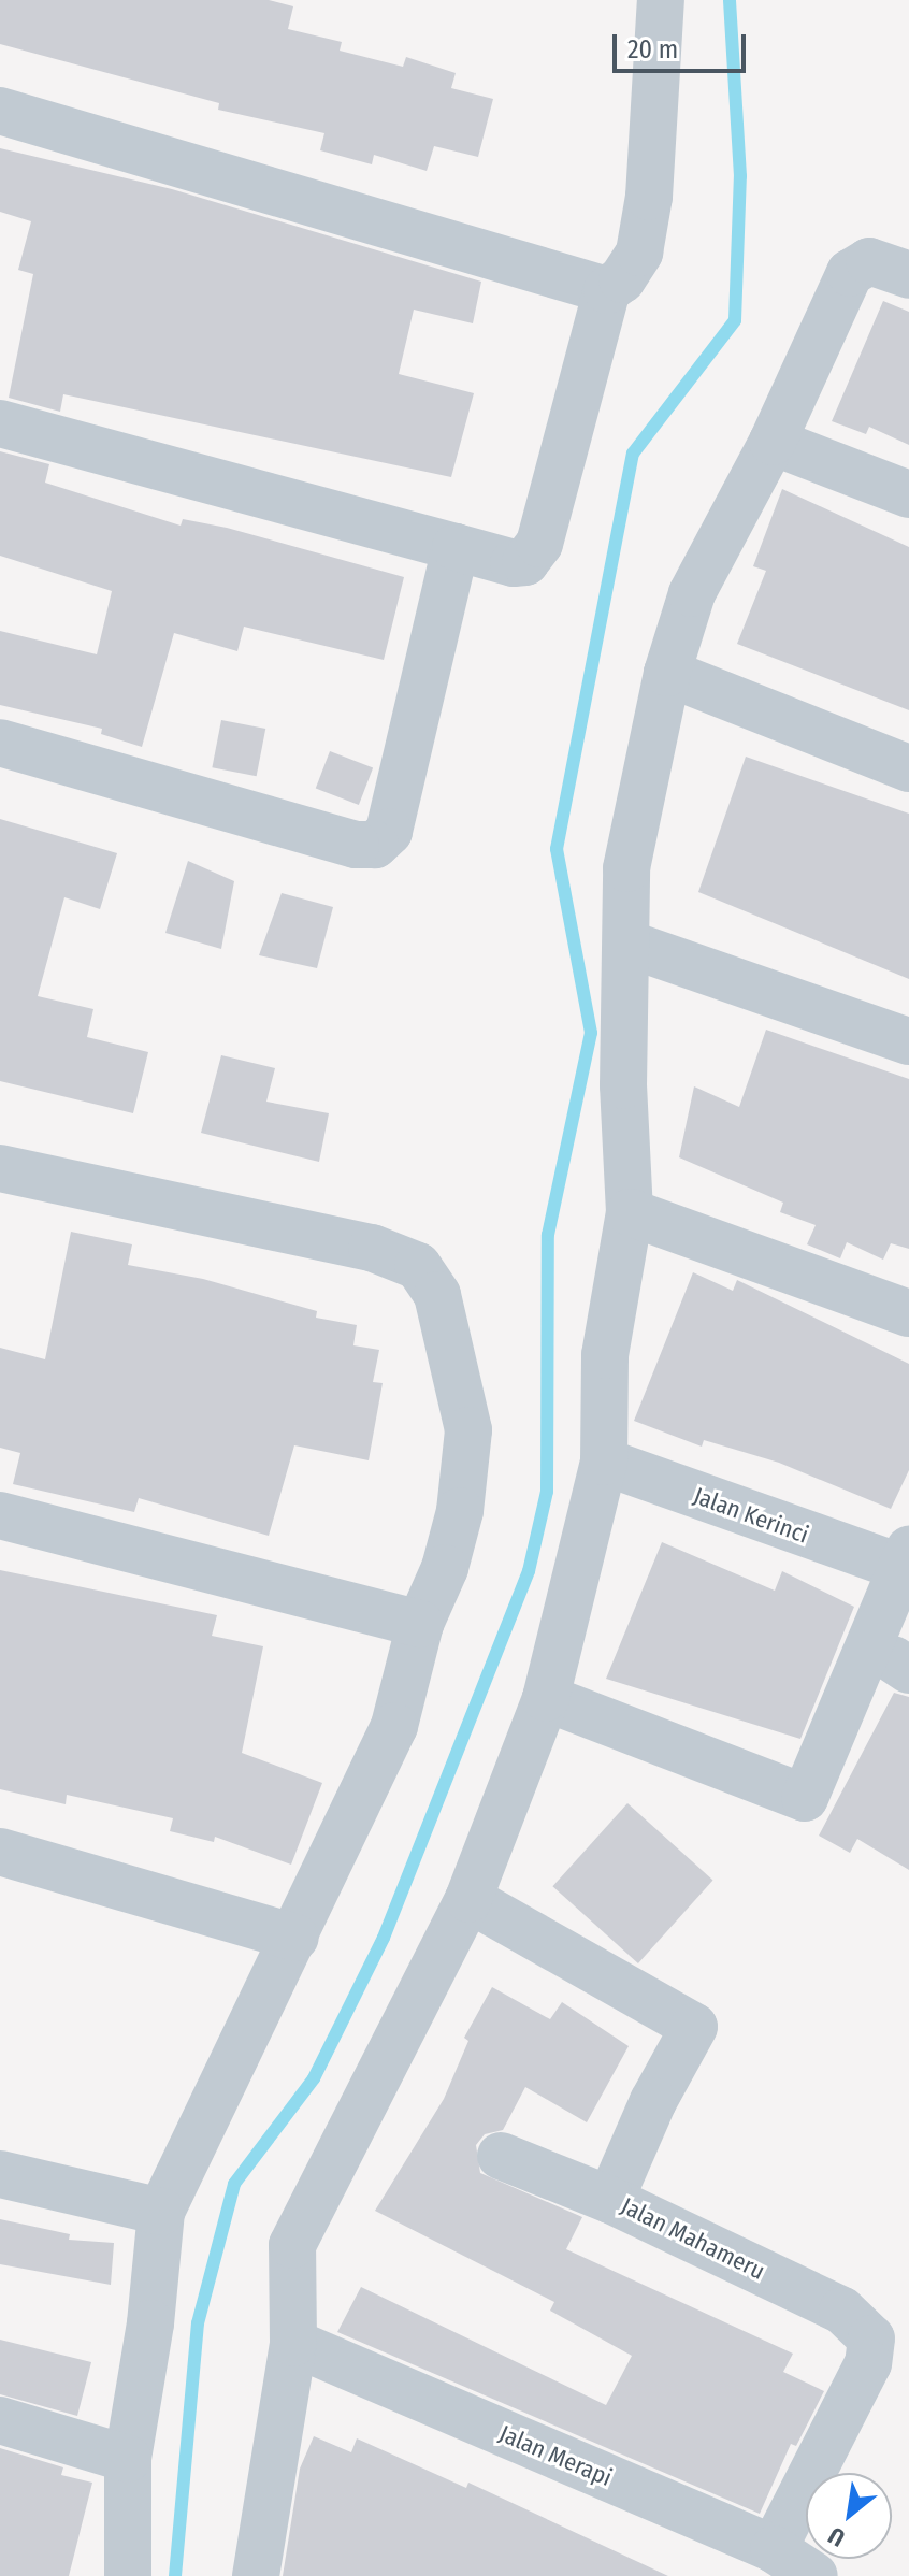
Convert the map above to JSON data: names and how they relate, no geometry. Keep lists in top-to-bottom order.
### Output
{
  "streets": {
    "street": ["Jalan Kerinci", "Jalan Mahameru", "Jalan Merapi"]
  },
  "crossings": [
    ["Jalan Mahameru", "Jalan Merapi"]
  ],
  "scale_bar": "20 m",
  "north": "bottom left"
}
